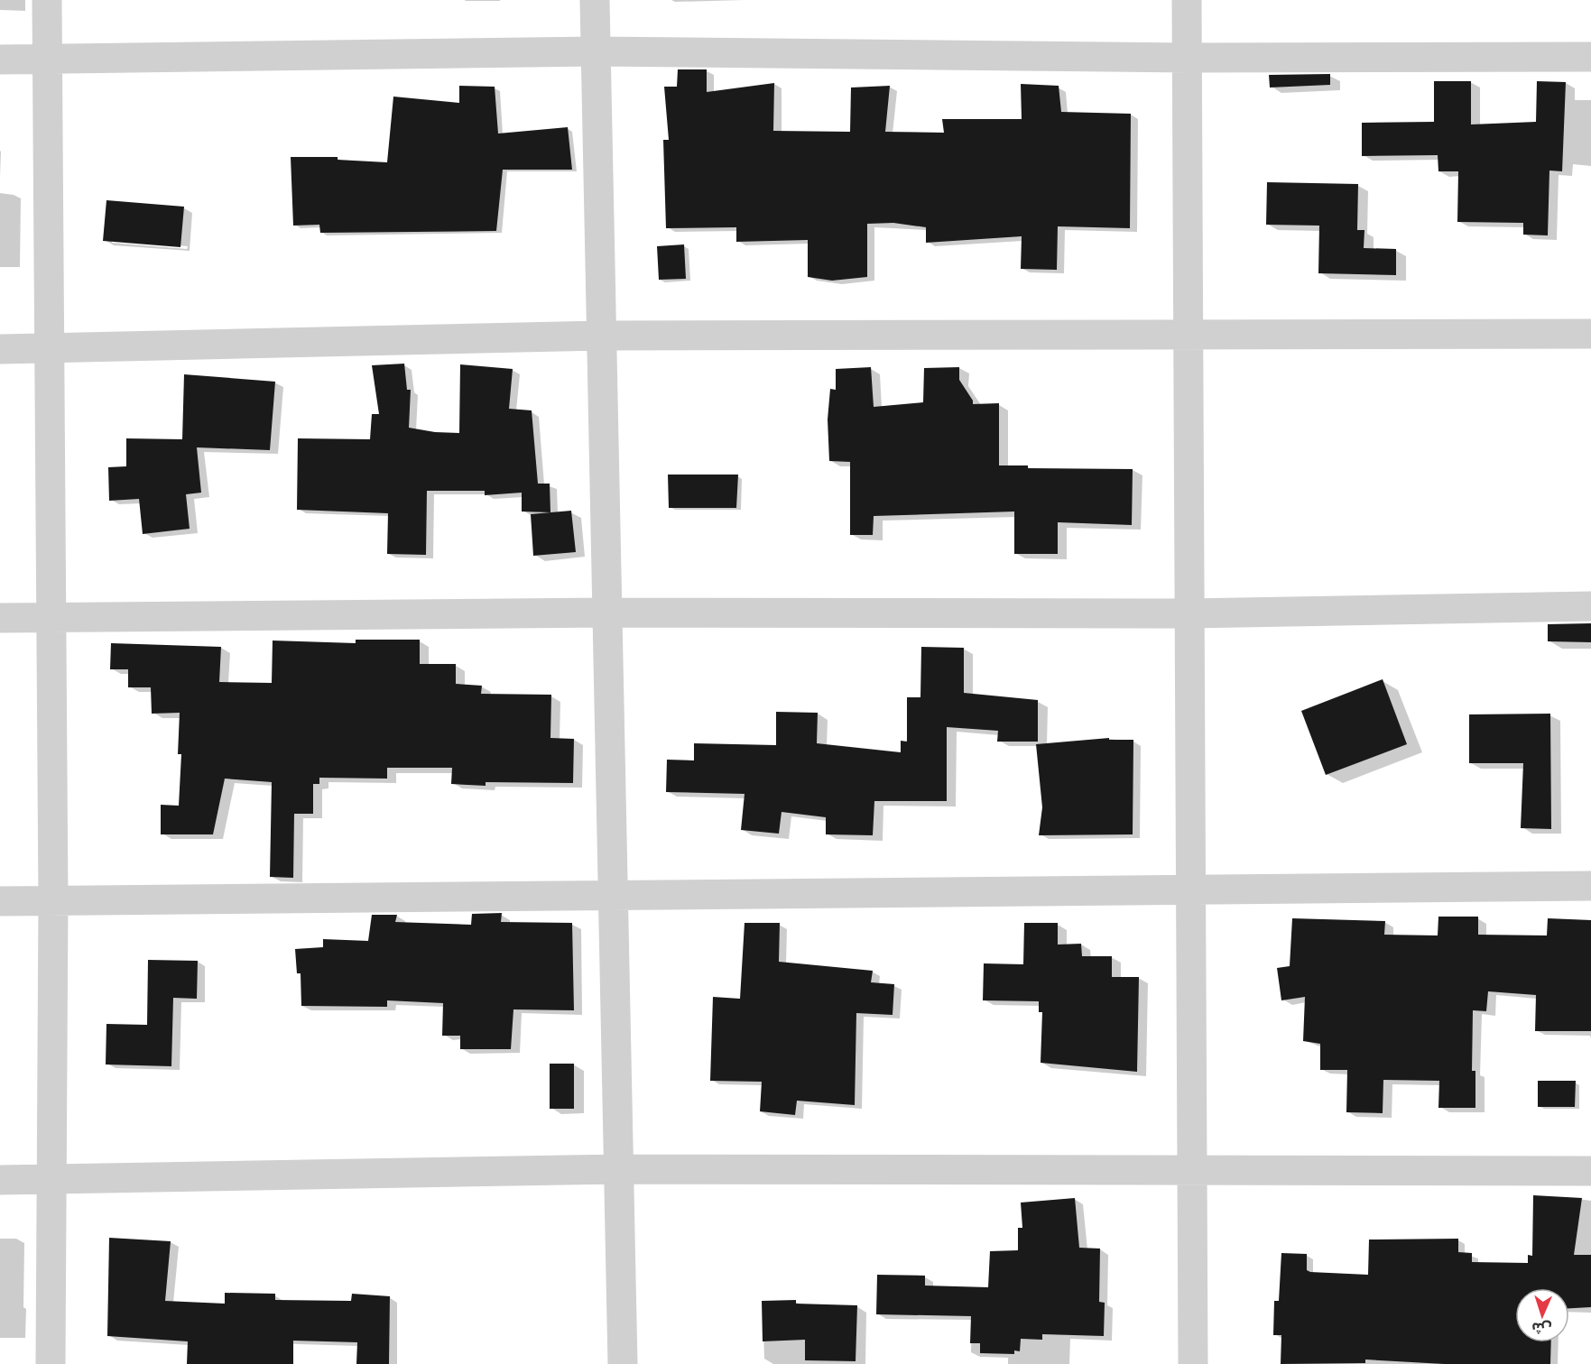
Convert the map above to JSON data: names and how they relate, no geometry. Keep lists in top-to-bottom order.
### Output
{
  "north": "bottom"
}
